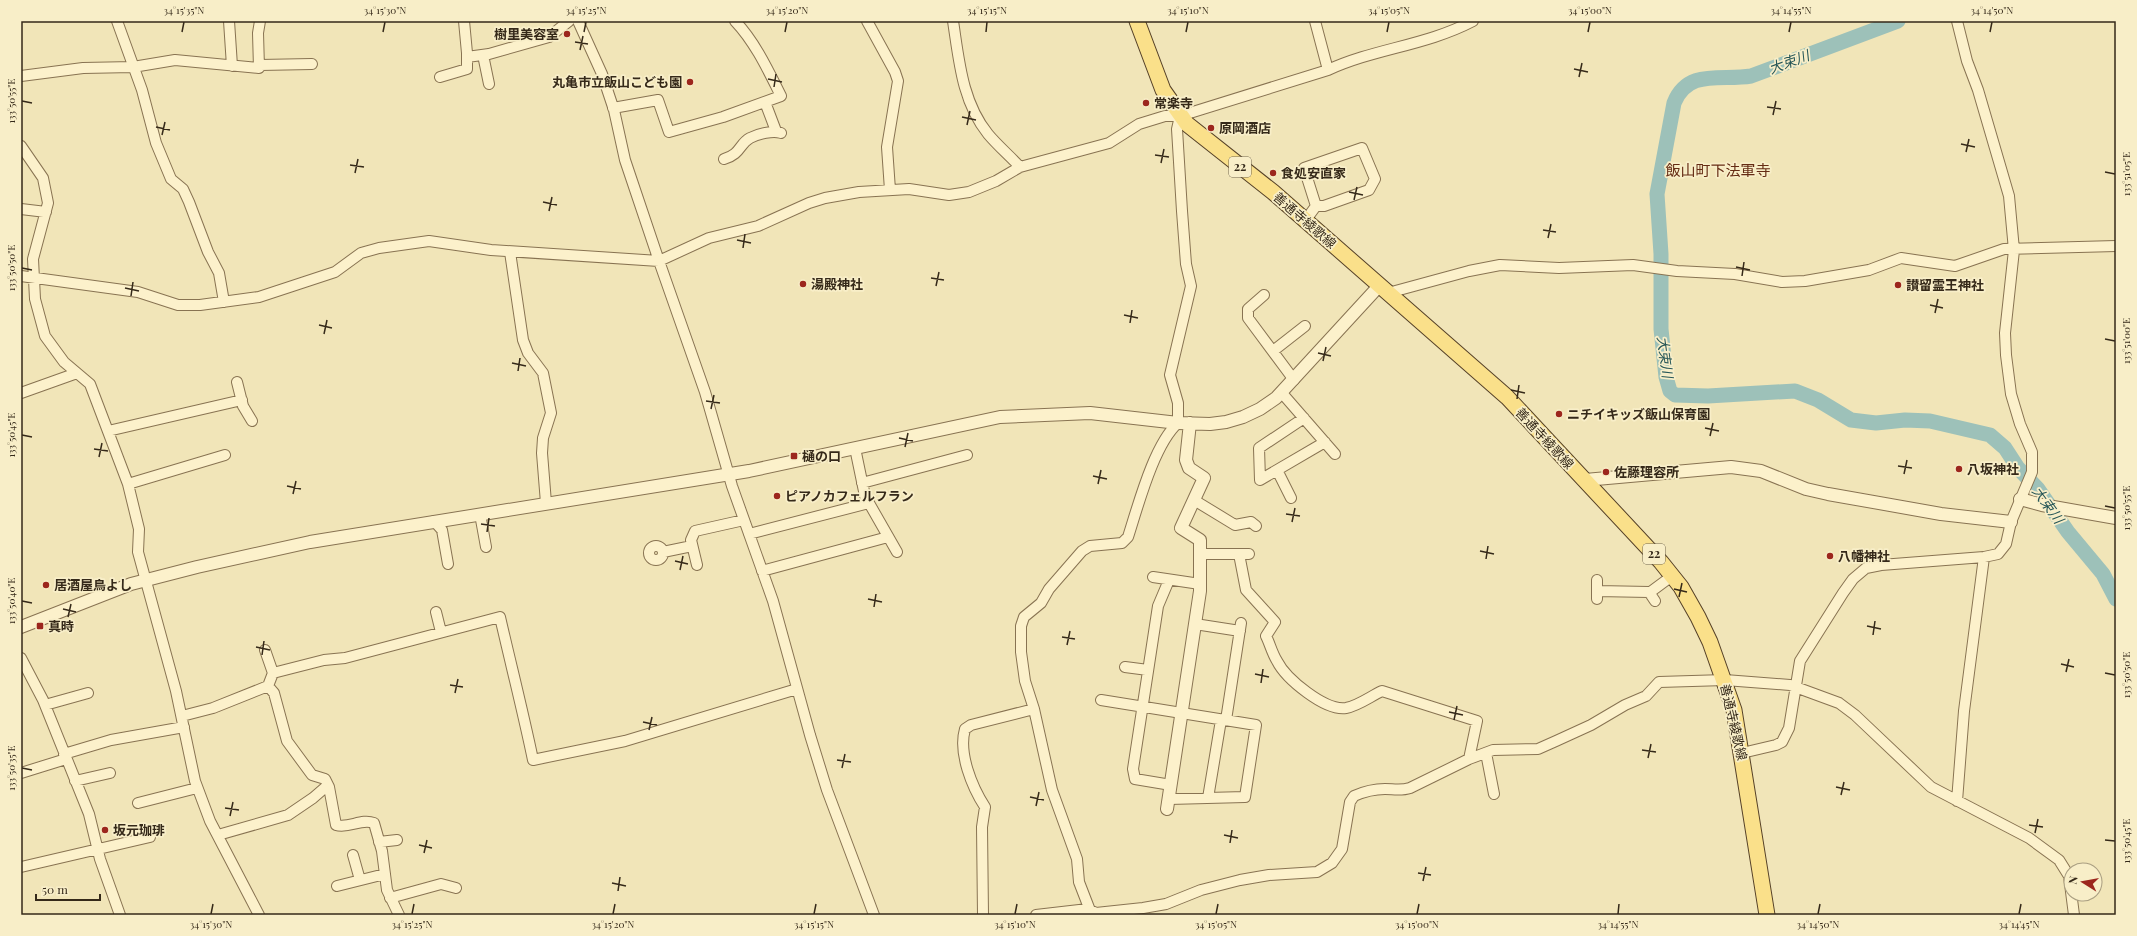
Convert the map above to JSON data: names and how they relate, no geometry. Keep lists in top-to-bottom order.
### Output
{
  "streets": {
    "main road": ["22", "善通寺綾歌線"]
  },
  "districts": ["飯山町下法軍寺"],
  "water": ["大束川"],
  "places": {
    "other": [
      "樹里美容室",
      "丸亀市立飯山こども園",
      "常楽寺",
      "原岡酒店",
      "食処安直家",
      "湯殿神社",
      "讃留霊王神社",
      "ニチイキッズ飯山保育園",
      "八坂神社",
      "佐藤理容所",
      "ピアノカフェルフラン",
      "八幡神社",
      "居酒屋鳥よし",
      "坂元珈琲"
    ],
    "transit": ["樋の口", "真時"]
  },
  "scale_bar": "50 m",
  "north": "left",
  "coordinates": [
    "34°15'35\"N",
    "34°15'30\"N",
    "34°15'25\"N",
    "34°15'20\"N",
    "34°15'15\"N",
    "34°15'10\"N",
    "34°15'05\"N",
    "34°15'00\"N",
    "34°14'55\"N",
    "34°14'50\"N",
    "133°50'55\"E",
    "133°51'05\"E",
    "133°50'50\"E",
    "133°51'00\"E",
    "133°50'45\"E",
    "133°50'40\"E",
    "133°50'35\"E",
    "34°14'45\"N"
  ]
}
